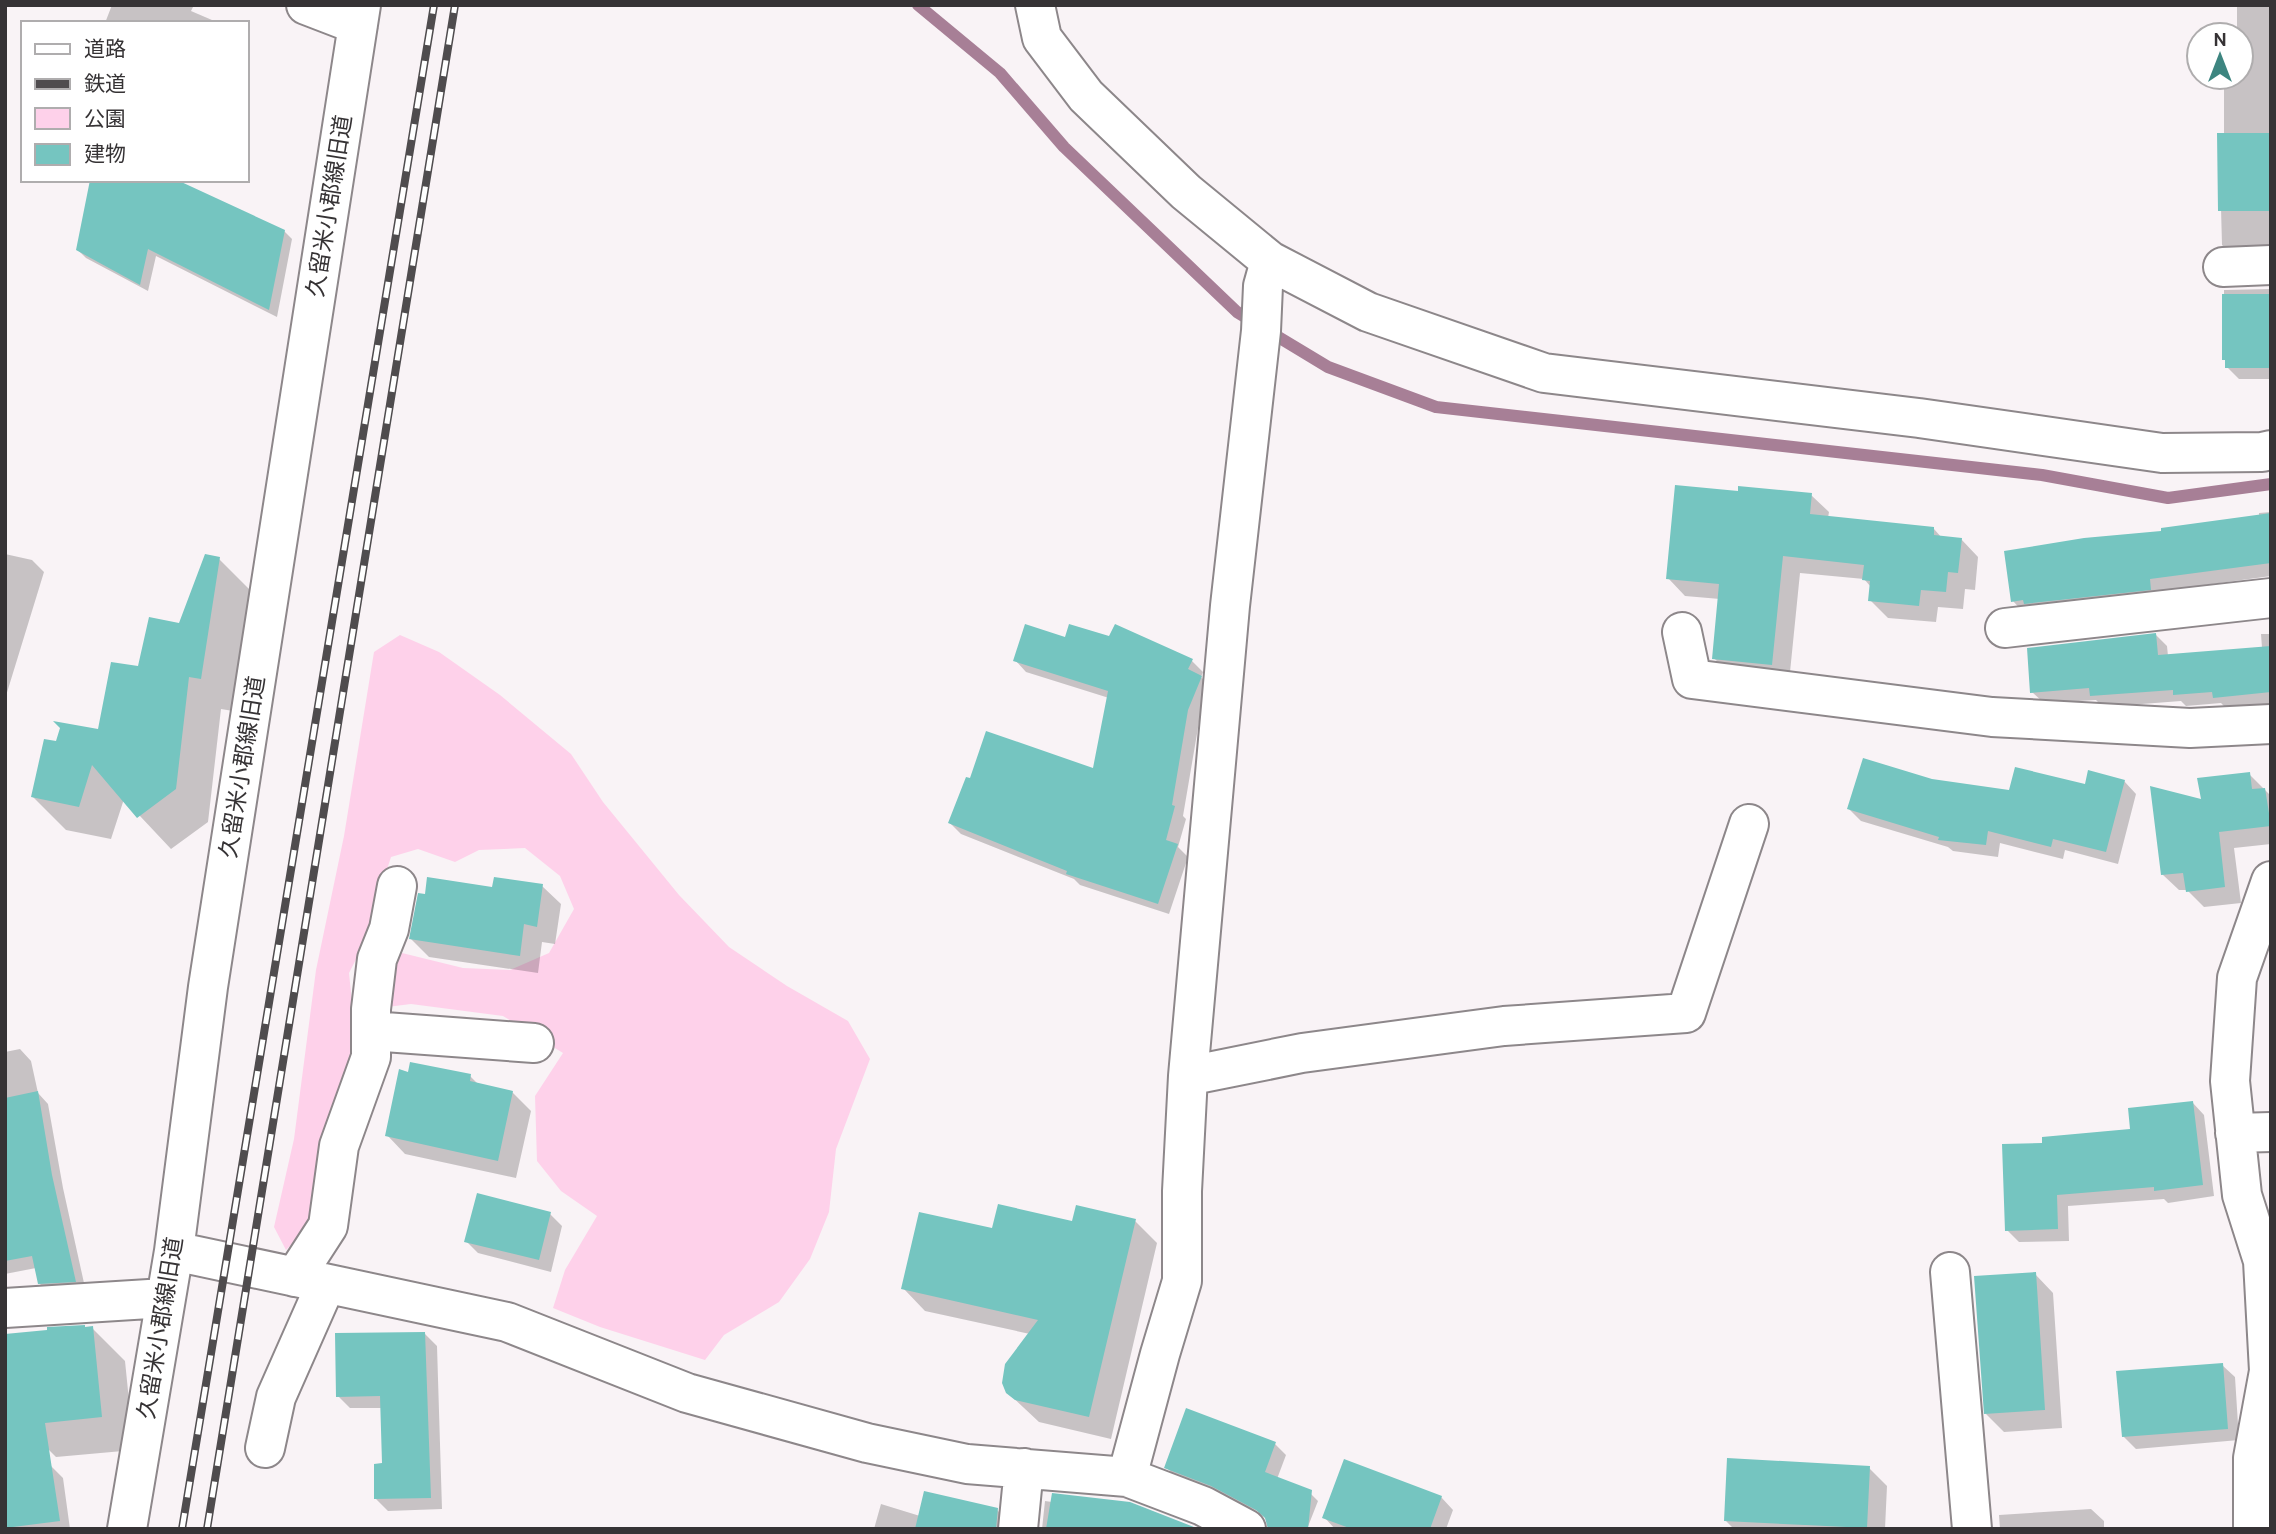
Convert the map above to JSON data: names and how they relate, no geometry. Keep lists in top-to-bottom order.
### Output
{
  "streets": {
    "street": ["久留米小郡線旧道"]
  },
  "legend": [
    "道路",
    "鉄道",
    "公園",
    "建物"
  ],
  "north": "top"
}
